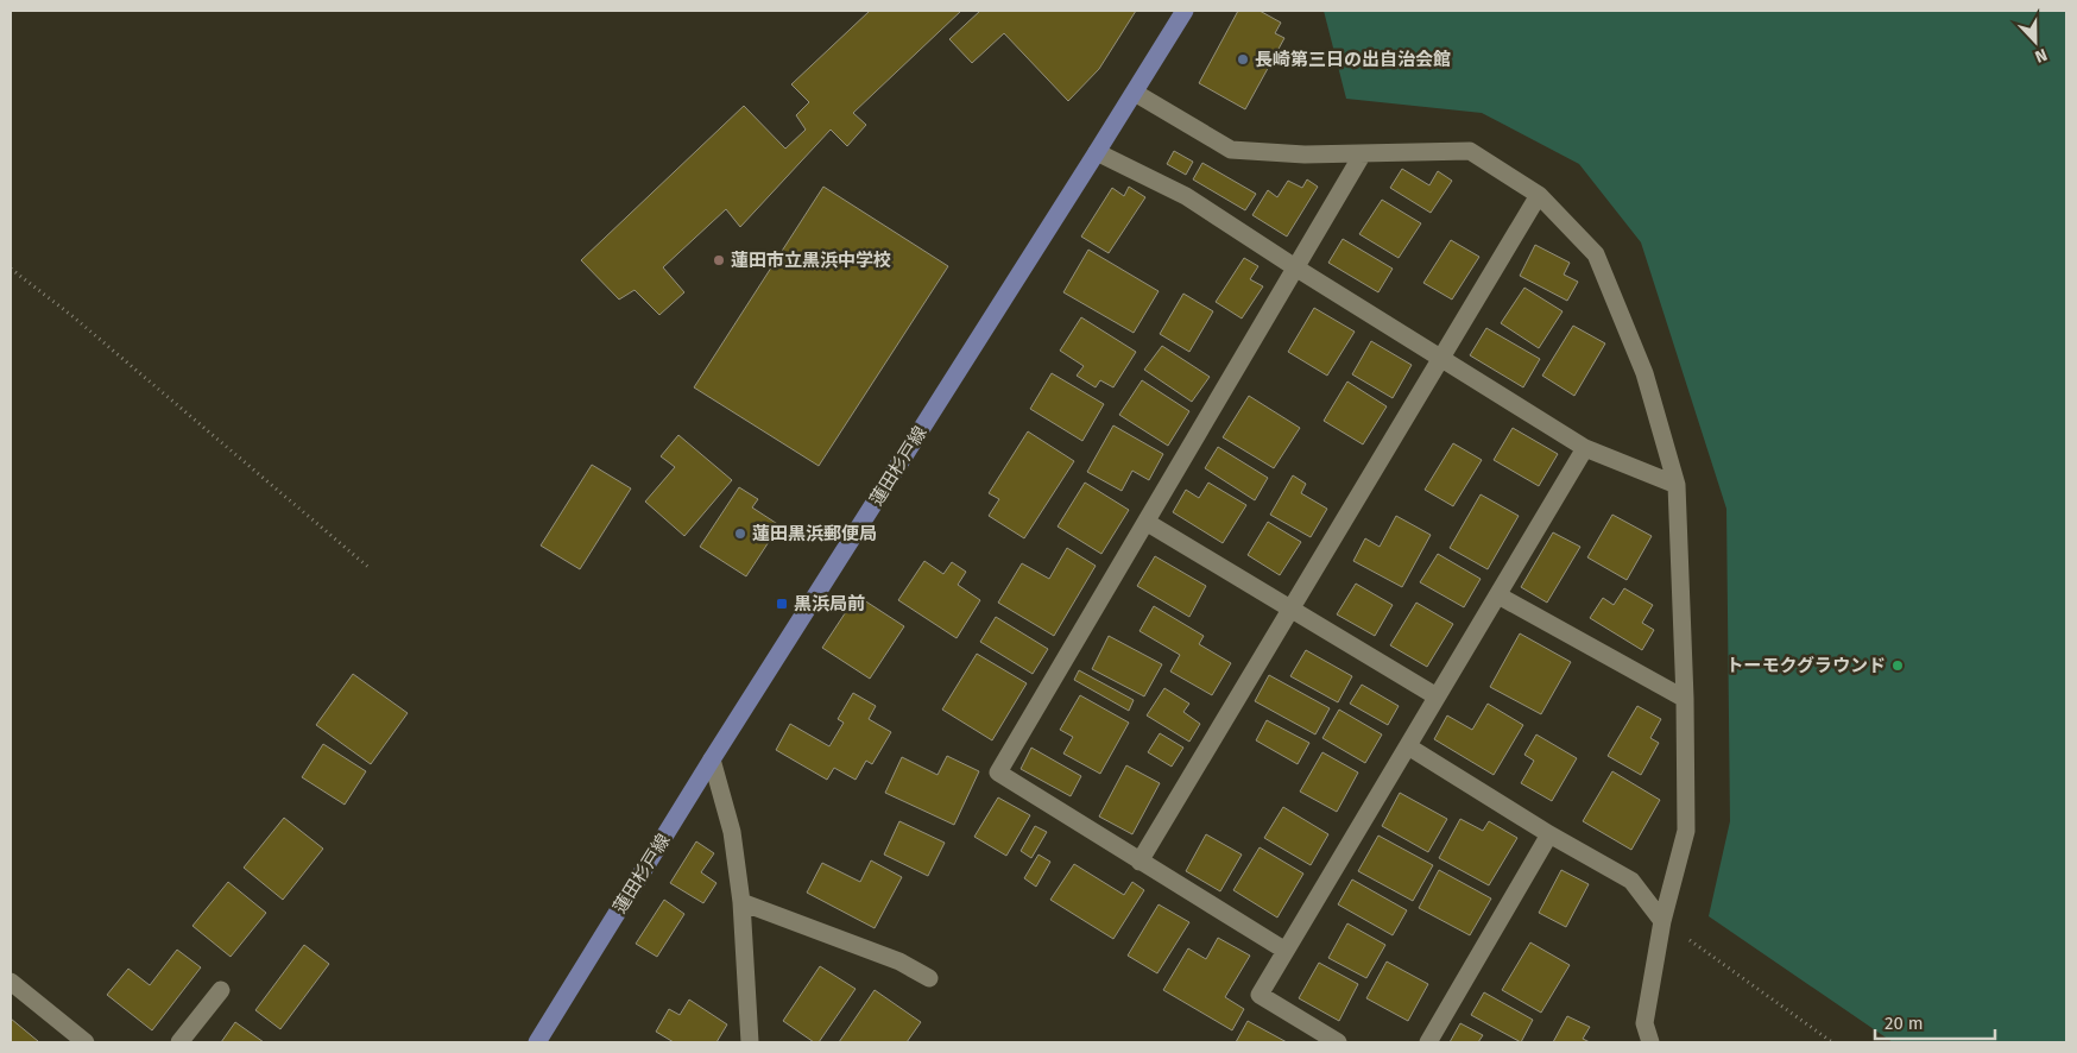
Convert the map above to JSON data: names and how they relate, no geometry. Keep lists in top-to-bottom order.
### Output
{
  "streets": {
    "main road": ["蓮田杉戸線"]
  },
  "places": {
    "other": [
      "長崎第三日の出自治会館",
      "蓮田市立黒浜中学校",
      "蓮田黒浜郵便局",
      "トーモクグラウンド"
    ],
    "transit": ["黒浜局前"]
  },
  "scale_bar": "20 m",
  "north": "bottom"
}
